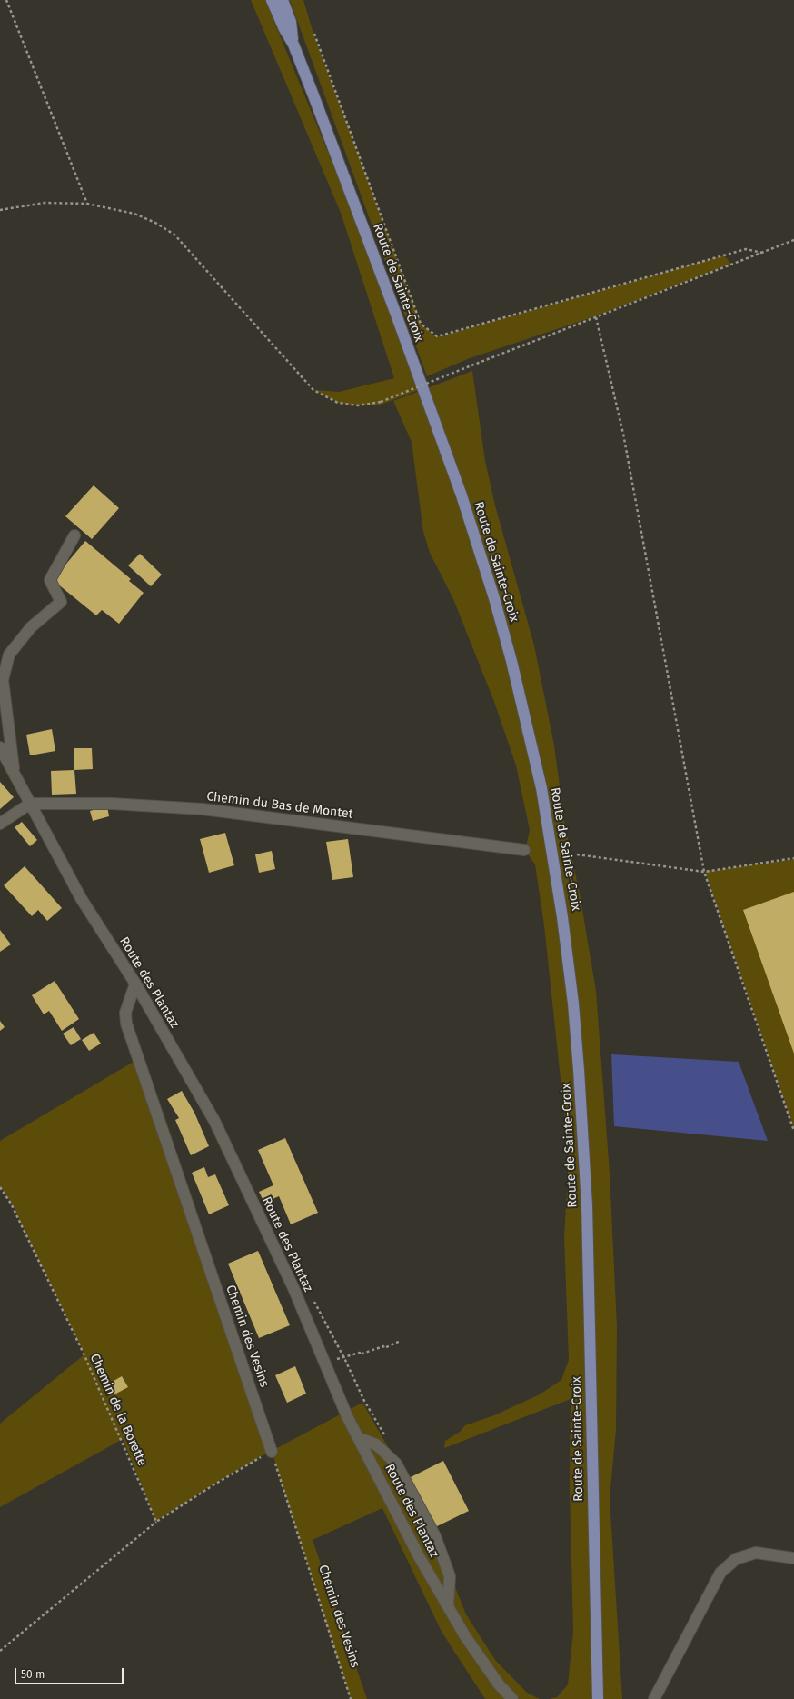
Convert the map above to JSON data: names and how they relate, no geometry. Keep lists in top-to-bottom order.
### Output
{
  "streets": {
    "main road": ["Route de Sainte-Croix"],
    "street": ["Chemin du Bas de Montet", "Route des Plantaz", "Chemin des Vesins"],
    "path": ["Chemin de la Borette"]
  },
  "crossings": [
    ["Chemin du Bas de Montet", "Route des Plantaz"],
    ["Route des Plantaz", "Chemin des Vesins"]
  ],
  "scale_bar": "50 m"
}
